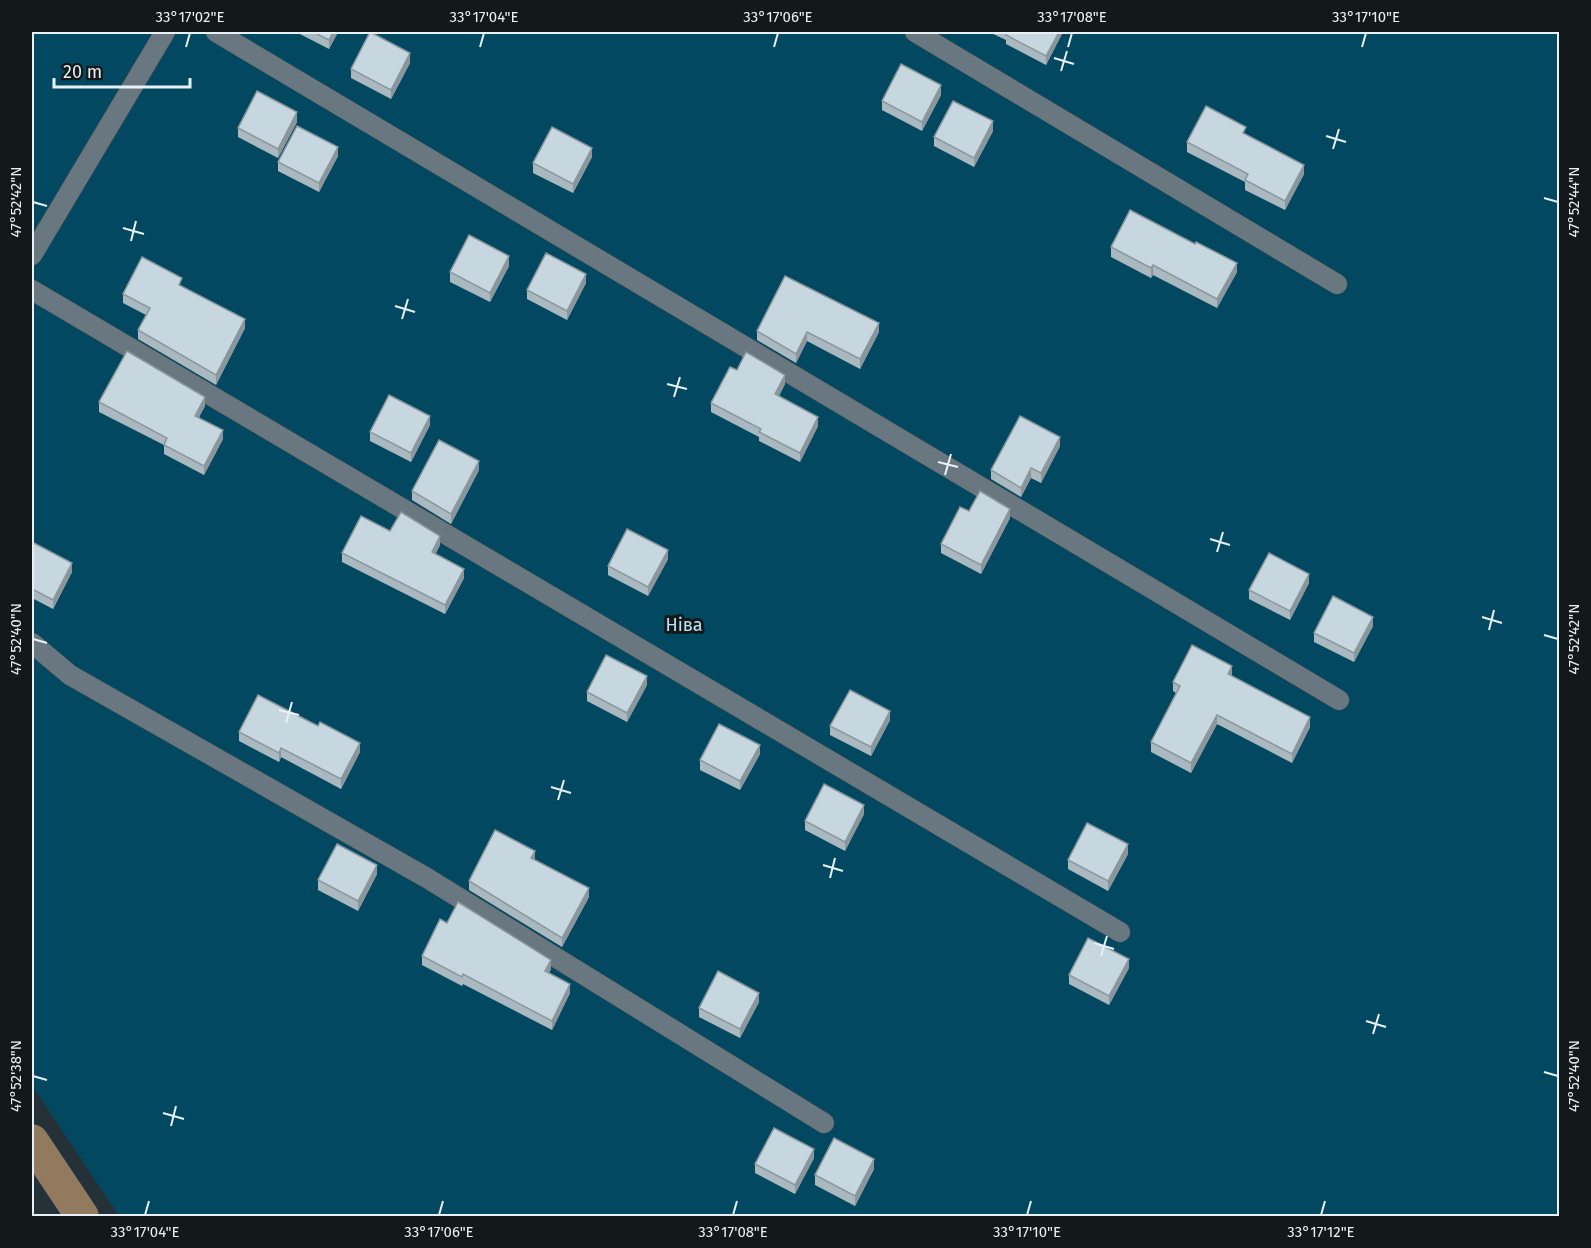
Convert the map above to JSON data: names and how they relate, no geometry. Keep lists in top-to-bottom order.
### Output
{
  "parks": ["Ніва"],
  "scale_bar": "20 m",
  "coordinates": [
    "33°17'02\"E",
    "33°17'04\"E",
    "33°17'06\"E",
    "33°17'08\"E",
    "33°17'10\"E",
    "47°52'42\"N",
    "47°52'44\"N",
    "47°52'40\"N",
    "47°52'38\"N",
    "33°17'12\"E"
  ]
}
